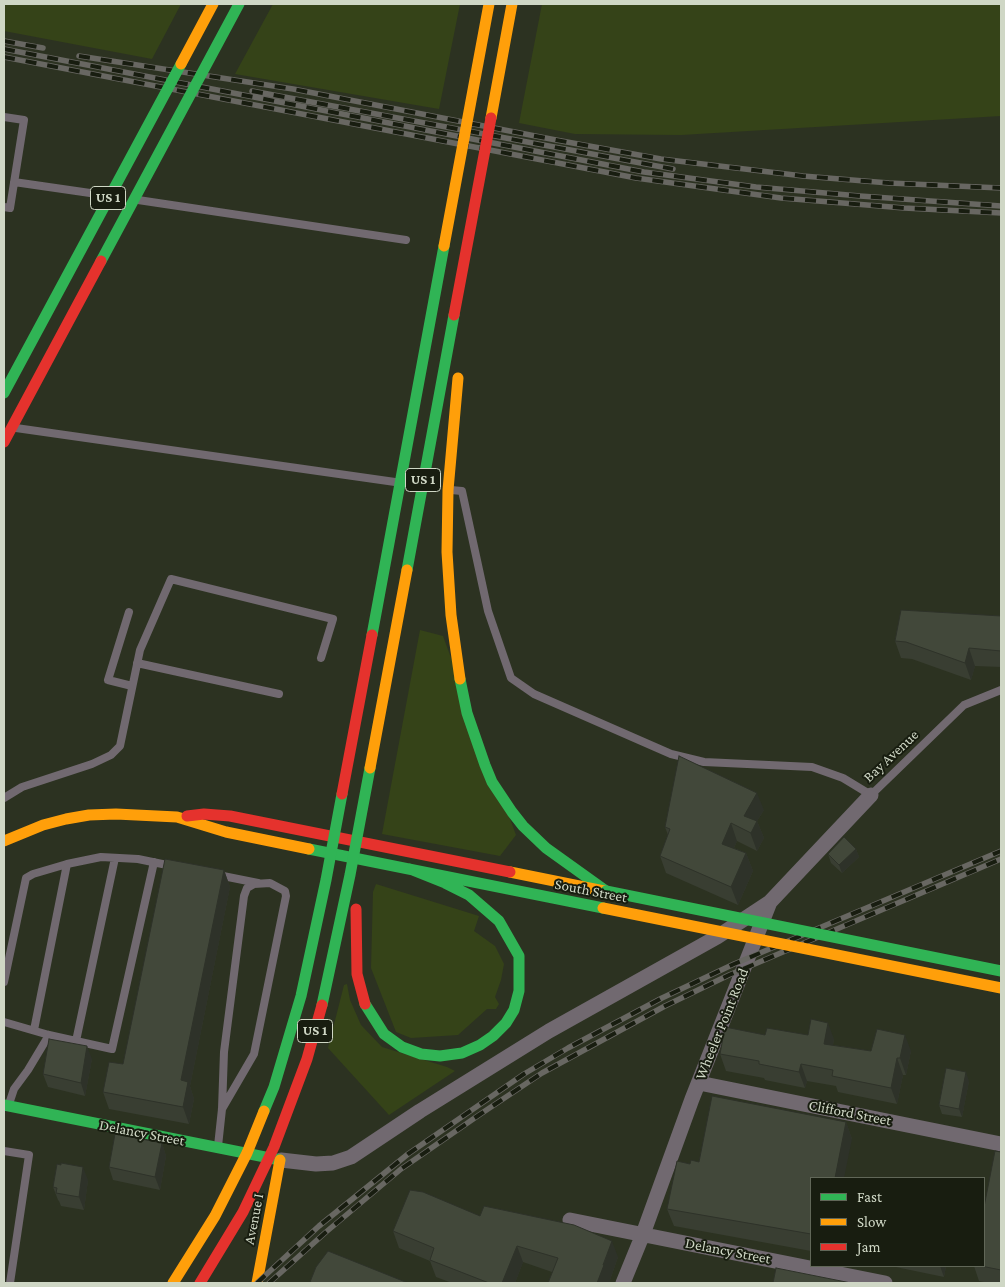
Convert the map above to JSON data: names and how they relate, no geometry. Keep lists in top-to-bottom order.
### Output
{
  "streets": {
    "main road": [
      "US 1",
      "South Street",
      "Delancy Street",
      "Avenue I"
    ],
    "street": ["Wheeler Point Road", "Clifford Street"],
    "lane": ["Bay Avenue"]
  },
  "crossings": [
    ["Bay Avenue", "Wheeler Point Road"],
    ["Wheeler Point Road", "Clifford Street"],
    ["Wheeler Point Road", "Delancy Street"],
    ["Delancy Street", "Avenue I"]
  ],
  "legend": ["Fast", "Slow", "Jam"]
}
